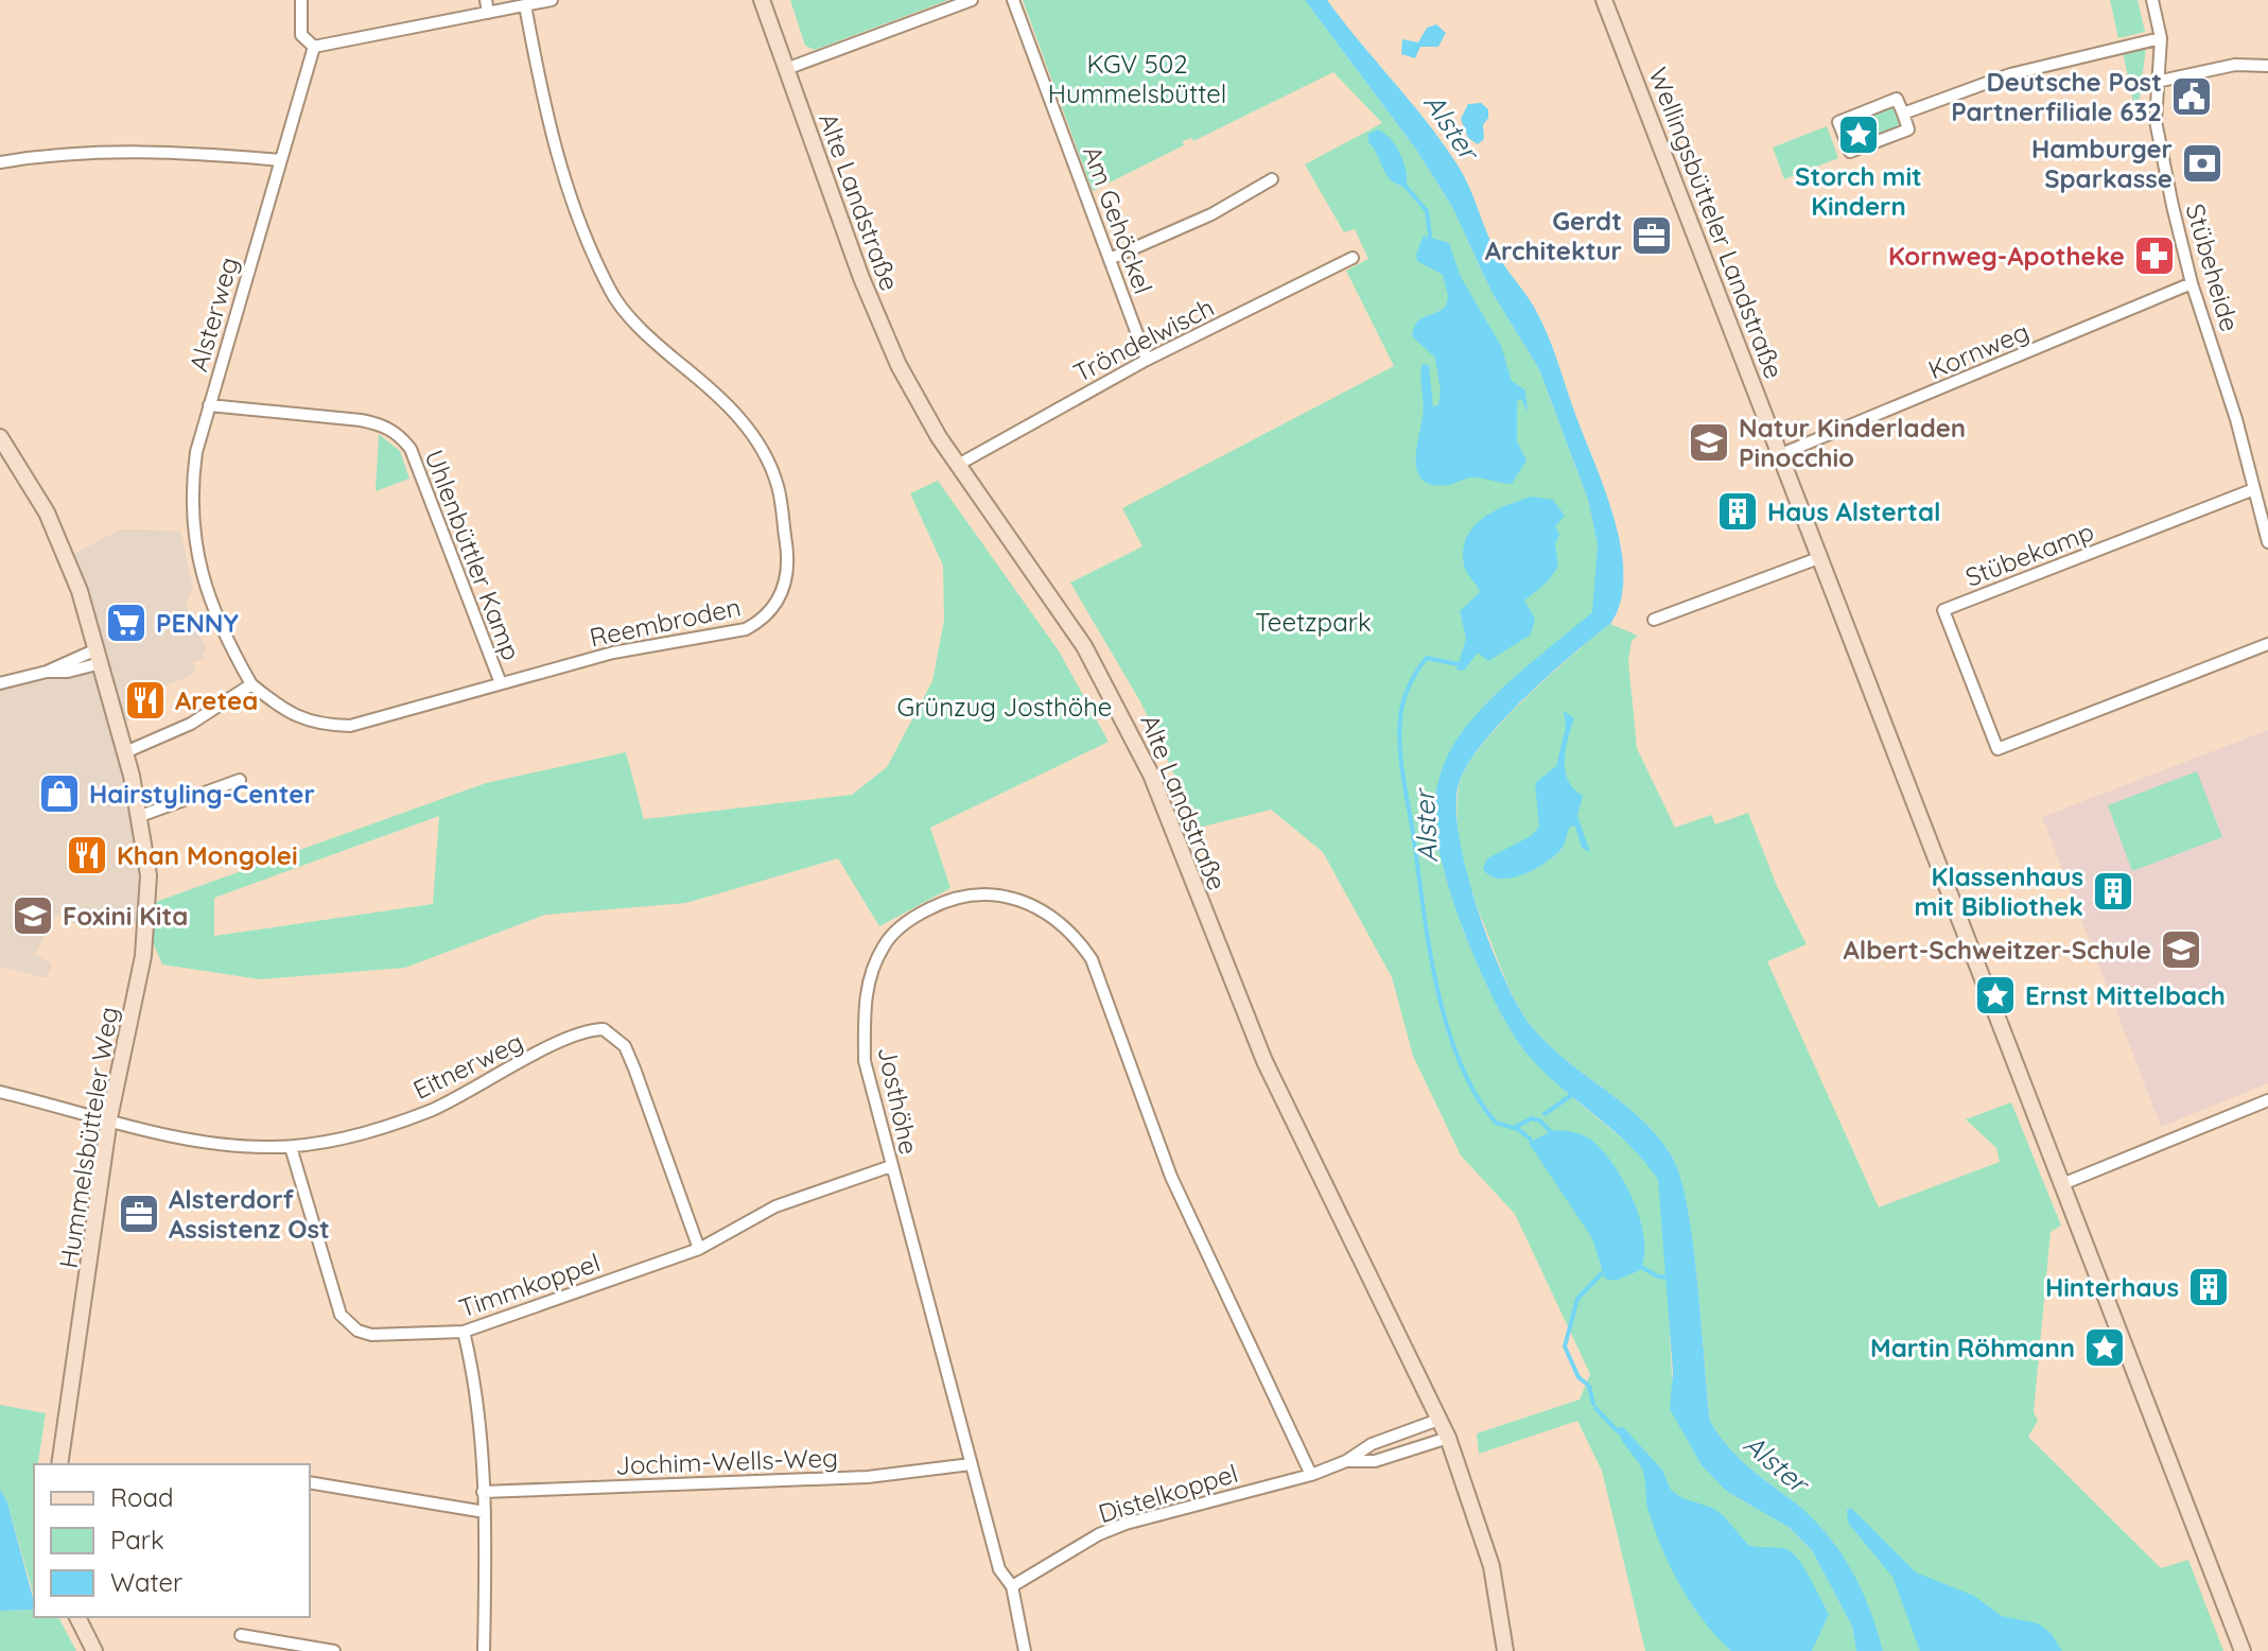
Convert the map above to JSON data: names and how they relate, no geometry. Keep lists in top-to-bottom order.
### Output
{
  "streets": {
    "main road": ["Alte Landstraße", "Wellingsbütteler Landstraße", "Hummelsbütteler Weg"],
    "street": [
      "Am Gehöckel",
      "Stübeheide",
      "Alsterweg",
      "Tröndelwisch",
      "Kornweg",
      "Stübekamp",
      "Uhlenbüttler Kamp",
      "Reembroden",
      "Eitnerweg",
      "Josthöhe",
      "Timmkoppel",
      "Jochim-Wells-Weg",
      "Distelkoppel"
    ]
  },
  "crossings": [
    ["Alte Landstraße", "Tröndelwisch"],
    ["Alte Landstraße", "Distelkoppel"],
    ["Am Gehöckel", "Tröndelwisch"],
    ["Wellingsbütteler Landstraße", "Kornweg"],
    ["Stübeheide", "Kornweg"],
    ["Stübeheide", "Stübekamp"],
    ["Alsterweg", "Uhlenbüttler Kamp"],
    ["Alsterweg", "Reembroden"],
    ["Uhlenbüttler Kamp", "Reembroden"],
    ["Eitnerweg", "Hummelsbütteler Weg"],
    ["Eitnerweg", "Timmkoppel"],
    ["Josthöhe", "Timmkoppel"],
    ["Josthöhe", "Jochim-Wells-Weg"],
    ["Josthöhe", "Distelkoppel"]
  ],
  "water": ["Alster"],
  "parks": ["KGV 502 Hummelsbüttel", "Teetzpark", "Grünzug Josthöhe"],
  "places": {
    "public building": ["Deutsche Post Partnerfiliale 632"],
    "place": ["Storch mit Kindern", "Ernst Mittelbach", "Martin Röhmann"],
    "bank": ["Hamburger Sparkasse"],
    "office": ["Gerdt Architektur", "Alsterdorf Assistenz Ost"],
    "pharmacy": ["Kornweg-Apotheke"],
    "school or university": ["Natur Kinderladen Pinocchio", "Foxini Kita", "Albert-Schweitzer-Schule"],
    "building": ["Haus Alstertal", "Klassenhaus mit Bibliothek", "Hinterhaus"],
    "supermarket": ["PENNY"],
    "restaurant": ["Aretea", "Khan Mongolei"],
    "shop": ["Hairstyling-Center"]
  },
  "legend": ["Road", "Park", "Water"]
}
